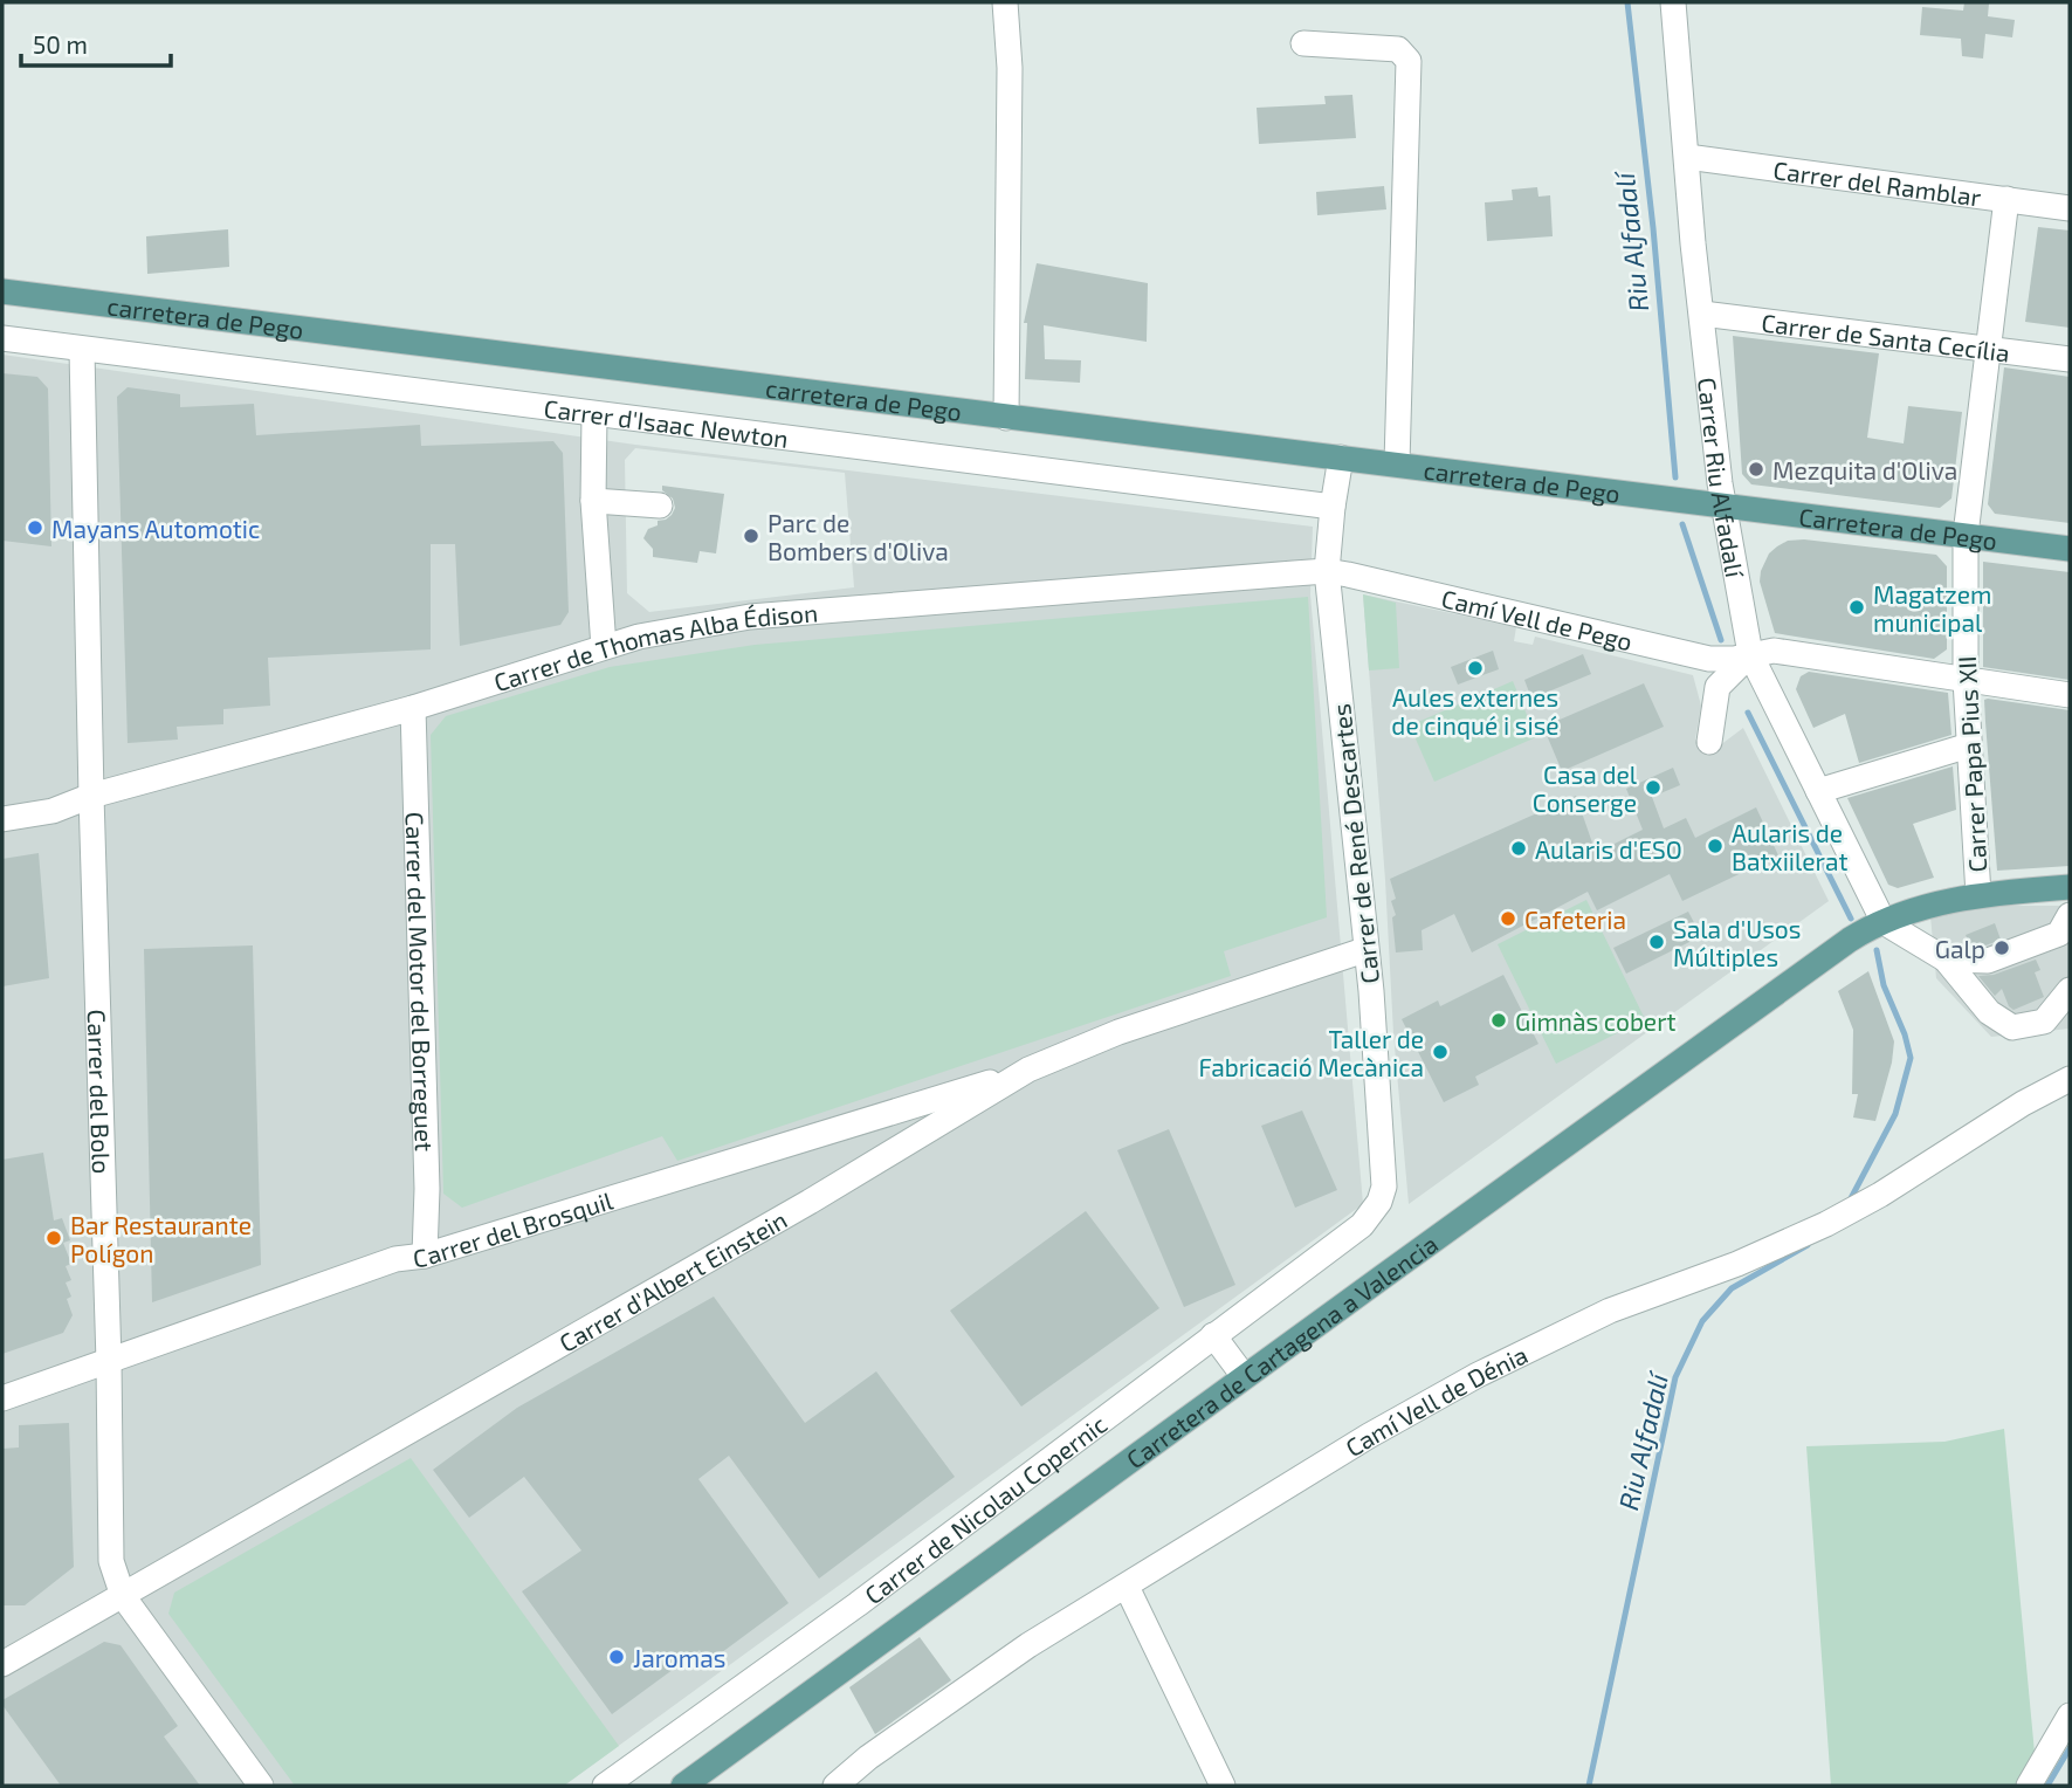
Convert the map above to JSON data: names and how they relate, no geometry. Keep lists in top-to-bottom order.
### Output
{
  "streets": {
    "main road": ["carretera de Pego", "Carretera de Pego", "Carretera de Cartagena a Valencia"],
    "street": [
      "Carrer del Ramblar",
      "Carrer de Santa Cecília",
      "Carrer d'Isaac Newton",
      "Carrer Riu Alfadalí",
      "Camí Vell de Pego",
      "Carrer de Thomas Alba Édison",
      "Carrer Papa Pius XII",
      "Carrer de René Descartes",
      "Carrer del Motor del Borreguet",
      "Carrer del Bolo",
      "Carrer del Brosquil",
      "Carrer d'Albert Einstein",
      "Camí Vell de Dénia",
      "Carrer de Nicolau Copernic"
    ]
  },
  "crossings": [
    ["Carrer del Ramblar", "Carrer Riu Alfadalí"],
    ["Carrer del Ramblar", "Carrer Papa Pius XII"],
    ["carretera de Pego", "Carrer Riu Alfadalí"],
    ["carretera de Pego", "Carretera de Pego"],
    ["carretera de Pego", "Carrer de René Descartes"],
    ["Carrer de Santa Cecília", "Carrer Riu Alfadalí"],
    ["Carrer de Santa Cecília", "Carrer Papa Pius XII"],
    ["Carrer d'Isaac Newton", "Carrer de René Descartes"],
    ["Carrer d'Isaac Newton", "Carrer del Bolo"],
    ["Carrer Riu Alfadalí", "Carretera de Pego"],
    ["Carrer Riu Alfadalí", "Camí Vell de Pego"],
    ["Carrer Riu Alfadalí", "Carretera de Cartagena a Valencia"],
    ["Carretera de Pego", "Carrer Papa Pius XII"],
    ["Camí Vell de Pego", "Carrer de Thomas Alba Édison"],
    ["Camí Vell de Pego", "Carrer Papa Pius XII"],
    ["Camí Vell de Pego", "Carrer de René Descartes"],
    ["Carrer de Thomas Alba Édison", "Carrer de René Descartes"],
    ["Carrer de Thomas Alba Édison", "Carrer del Motor del Borreguet"],
    ["Carrer de Thomas Alba Édison", "Carrer del Bolo"],
    ["Carrer Papa Pius XII", "Carretera de Cartagena a Valencia"],
    ["Carrer de René Descartes", "Carrer d'Albert Einstein"],
    ["Carrer de René Descartes", "Carrer de Nicolau Copernic"],
    ["Carrer del Motor del Borreguet", "Carrer del Brosquil"],
    ["Carrer del Bolo", "Carrer del Brosquil"],
    ["Carrer del Bolo", "Carrer d'Albert Einstein"],
    ["Carrer del Brosquil", "Carrer d'Albert Einstein"]
  ],
  "water": ["Riu Alfadalí"],
  "places": [
    "Mezquita d'Oliva",
    "Mayans Automotic",
    "Parc de Bombers d'Oliva",
    "Magatzem municipal",
    "Aules externes de cinqué i sisé",
    "Casa del Conserge",
    "Aularis de Batxiilerat",
    "Aularis d'ESO",
    "Cafeteria",
    "Sala d'Usos Múltiples",
    "Galp",
    "Gimnàs cobert",
    "Taller de Fabricació Mecànica",
    "Bar Restaurante Polígon",
    "Jaromas"
  ],
  "scale_bar": "50 m"
}
